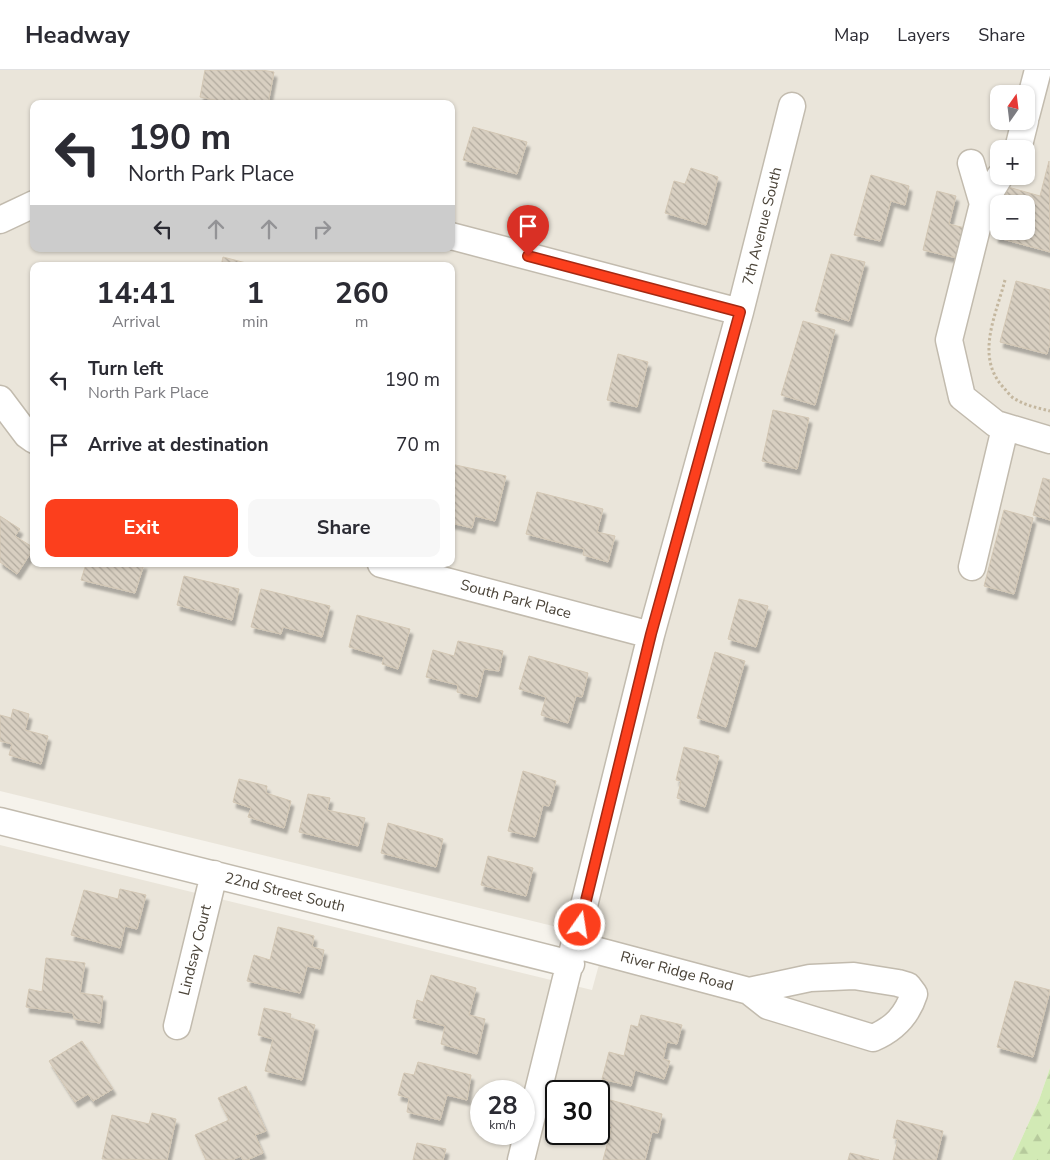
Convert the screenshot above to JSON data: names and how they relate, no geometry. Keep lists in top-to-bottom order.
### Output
{
  "streets": {
    "street": [
      "7th Avenue South",
      "South Park Place",
      "22nd Street South",
      "Lindsay Court",
      "River Ridge Road"
    ]
  },
  "crossings": [
    ["7th Avenue South", "South Park Place"],
    ["7th Avenue South", "22nd Street South"],
    ["7th Avenue South", "River Ridge Road"],
    ["22nd Street South", "Lindsay Court"],
    ["22nd Street South", "River Ridge Road"]
  ],
  "north": "top",
  "page": {
    "header": "Headway",
    "nav": ["Map", "Layers", "Share"],
    "map_buttons": ["+", "−"],
    "turn": ["190 m", "North Park Place"],
    "eta": [
      "14:41",
      "Arrival",
      "1",
      "min",
      "260",
      "m"
    ],
    "list": [
      {
        "name": "Turn left",
        "note": "North Park Place",
        "value": "190 m"
      },
      {
        "name": "Arrive at destination",
        "value": "70 m"
      }
    ],
    "buttons": ["Exit", "Share"],
    "speed": "28 km/h",
    "limit": "30"
  }
}
